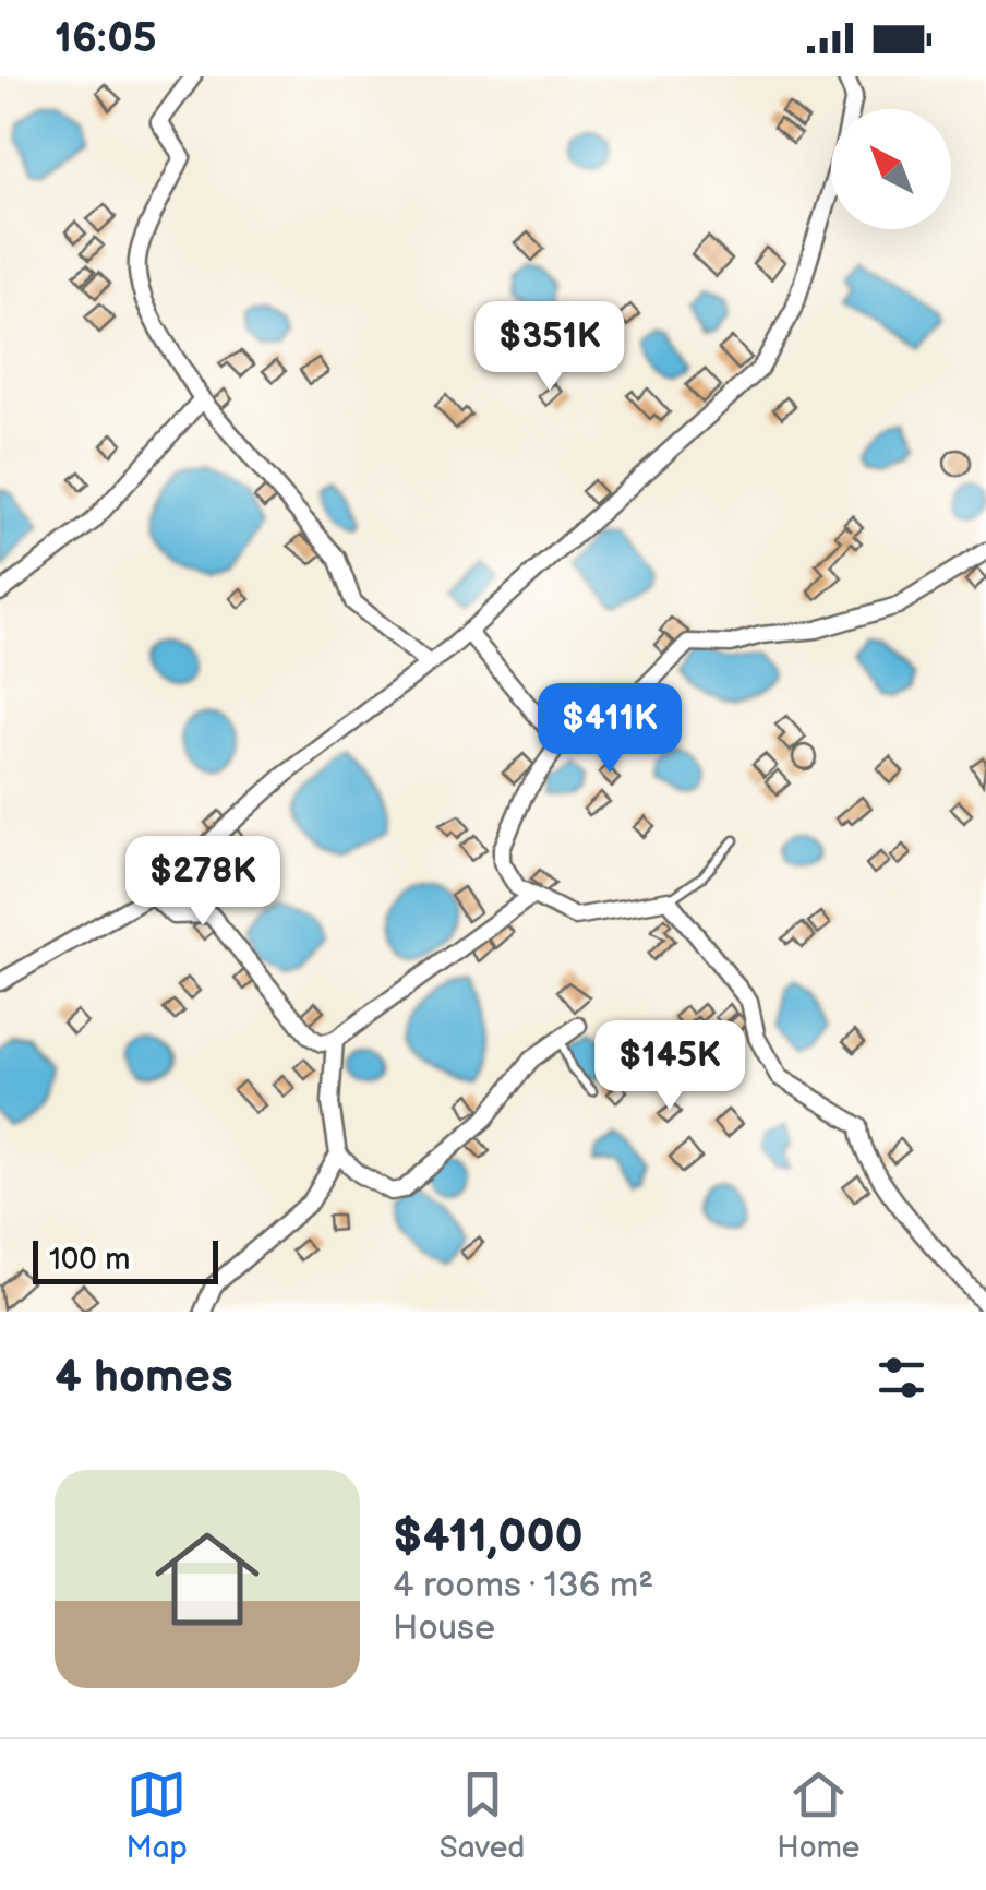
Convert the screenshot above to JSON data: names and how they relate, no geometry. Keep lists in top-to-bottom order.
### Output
{
  "scale_bar": "100 m",
  "north": "top left",
  "page": {
    "status": "16:05",
    "price": [
      "$351K",
      "$411K",
      "$278K",
      "$145K"
    ],
    "scale": "100 m",
    "heading": "4 homes",
    "list": [
      {
        "name": "$411,000",
        "note": "4 rooms · 136 m² · House"
      }
    ],
    "tabs": ["Map", "Saved", "Home"]
  }
}
